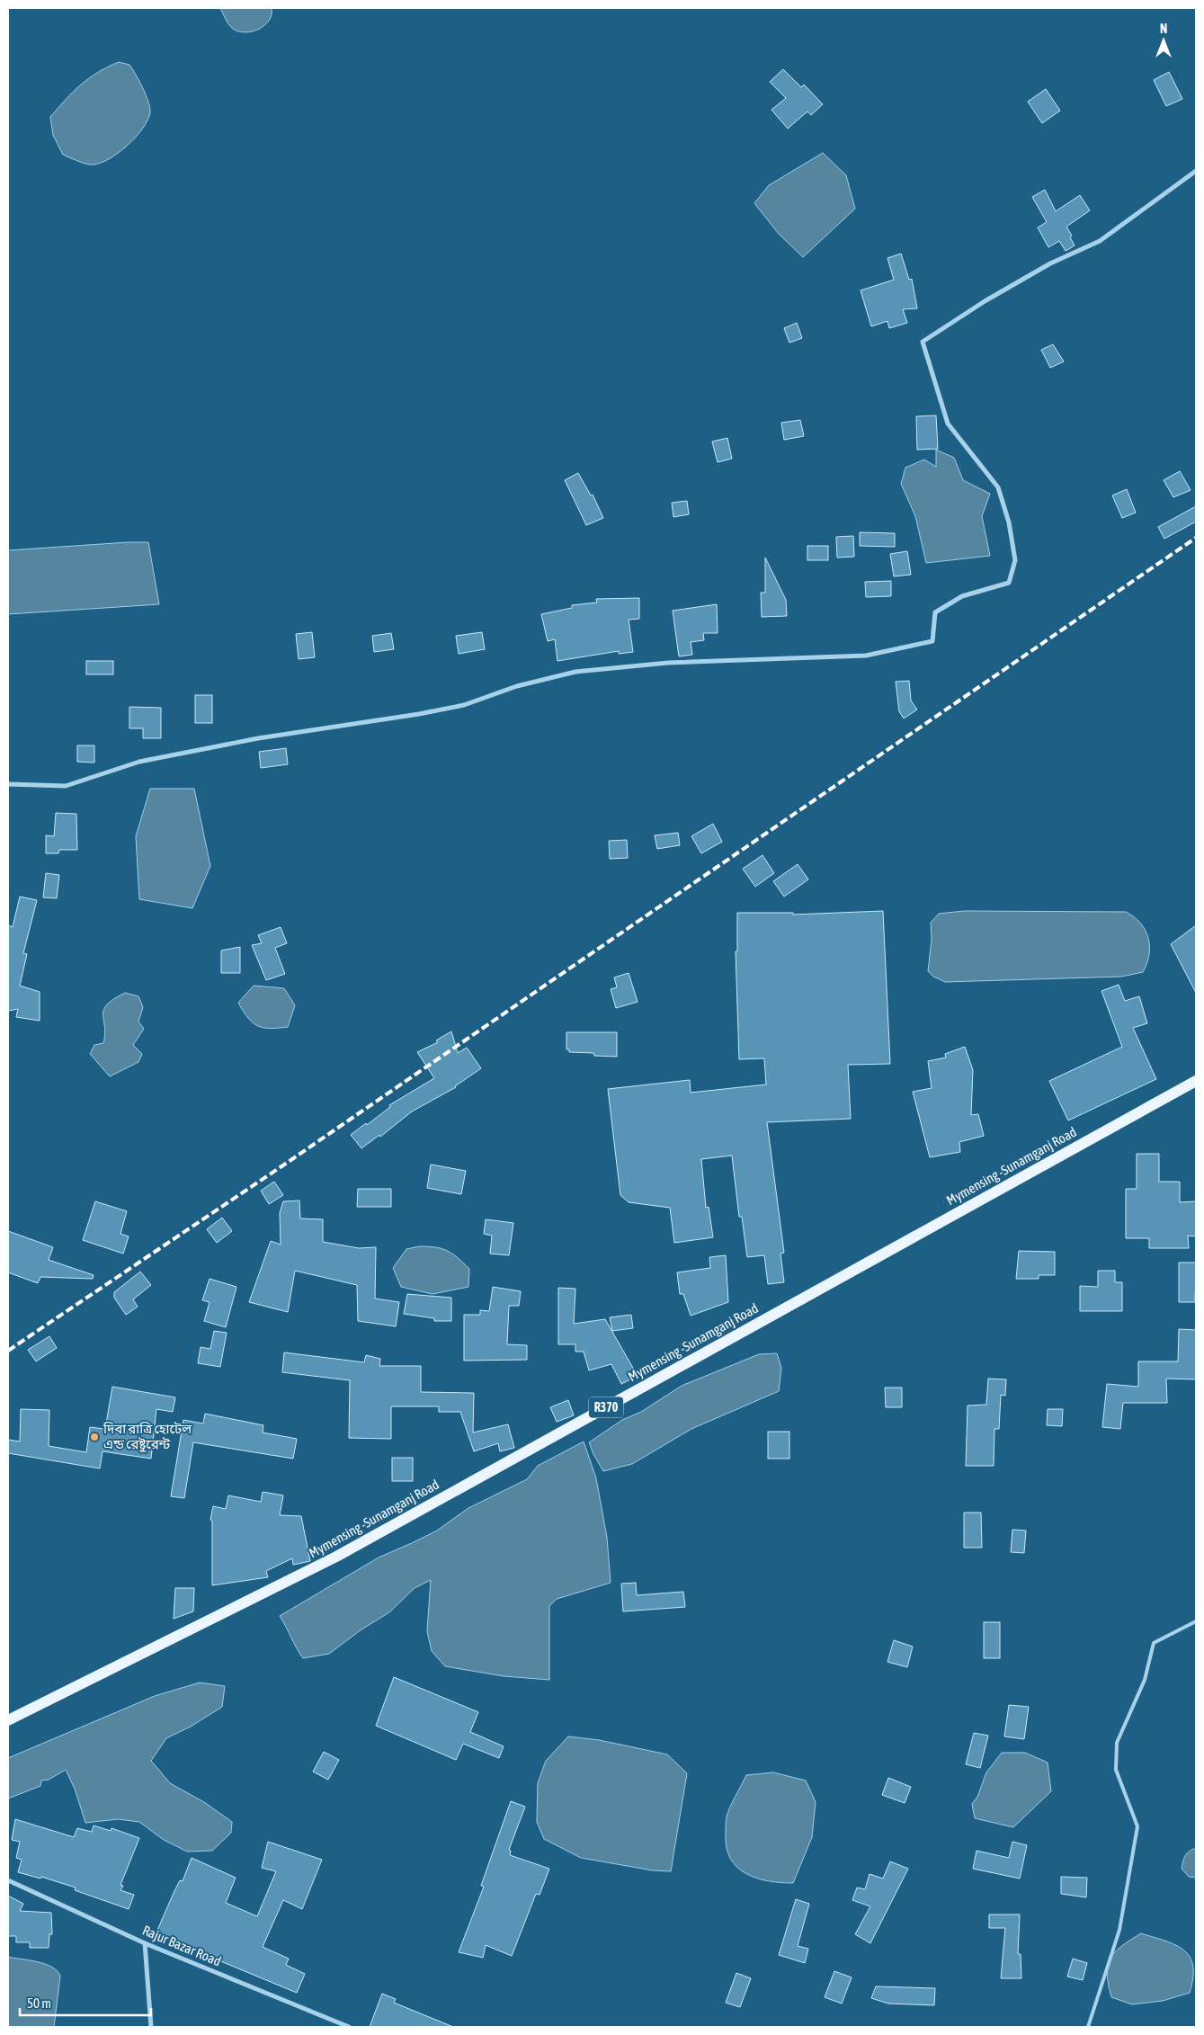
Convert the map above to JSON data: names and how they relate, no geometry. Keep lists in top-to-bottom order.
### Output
{
  "streets": {
    "main road": ["Mymensing -Sunamganj Road", "R370"],
    "street": ["Rajur Bazar Road"]
  },
  "places": ["দিবা রাত্রি হোটেল এন্ড রেষ্টুরেন্ট"],
  "scale_bar": "50 m",
  "north": "top"
}
